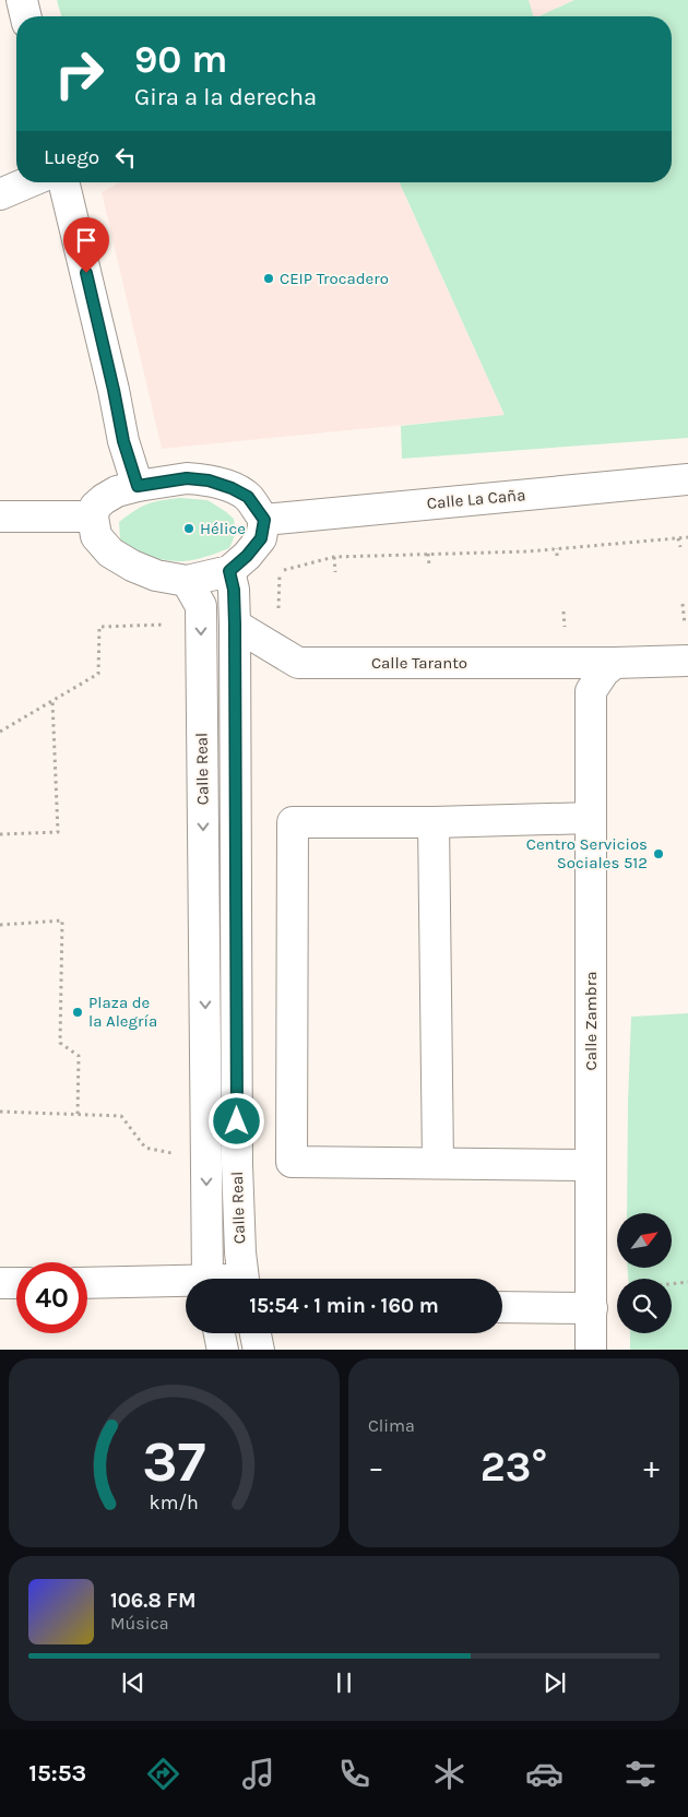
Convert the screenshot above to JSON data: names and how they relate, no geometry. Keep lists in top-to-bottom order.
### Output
{
  "streets": {
    "street": [
      "Calle La Caña",
      "Calle Taranto",
      "Calle Real",
      "Calle Zambra"
    ]
  },
  "crossings": [
    ["Calle La Caña", "Calle Real"],
    ["Calle Taranto", "Calle Real"],
    ["Calle Taranto", "Calle Zambra"]
  ],
  "places": [
    "CEIP Trocadero",
    "Hélice",
    "Centro Servicios Sociales 512",
    "Plaza de la Alegría"
  ],
  "north": "top right",
  "page": {
    "turn": ["90 m", "Gira a la derecha"],
    "then": "Luego",
    "limit": "40",
    "trip": "15:54 · 1 min · 160 m",
    "tile": "Clima",
    "heat": ["−", "23°", "+"],
    "song": ["106.8 FM", "Música"],
    "tabs": "15:53",
    "gauge": ["37", "km/h"]
  }
}
